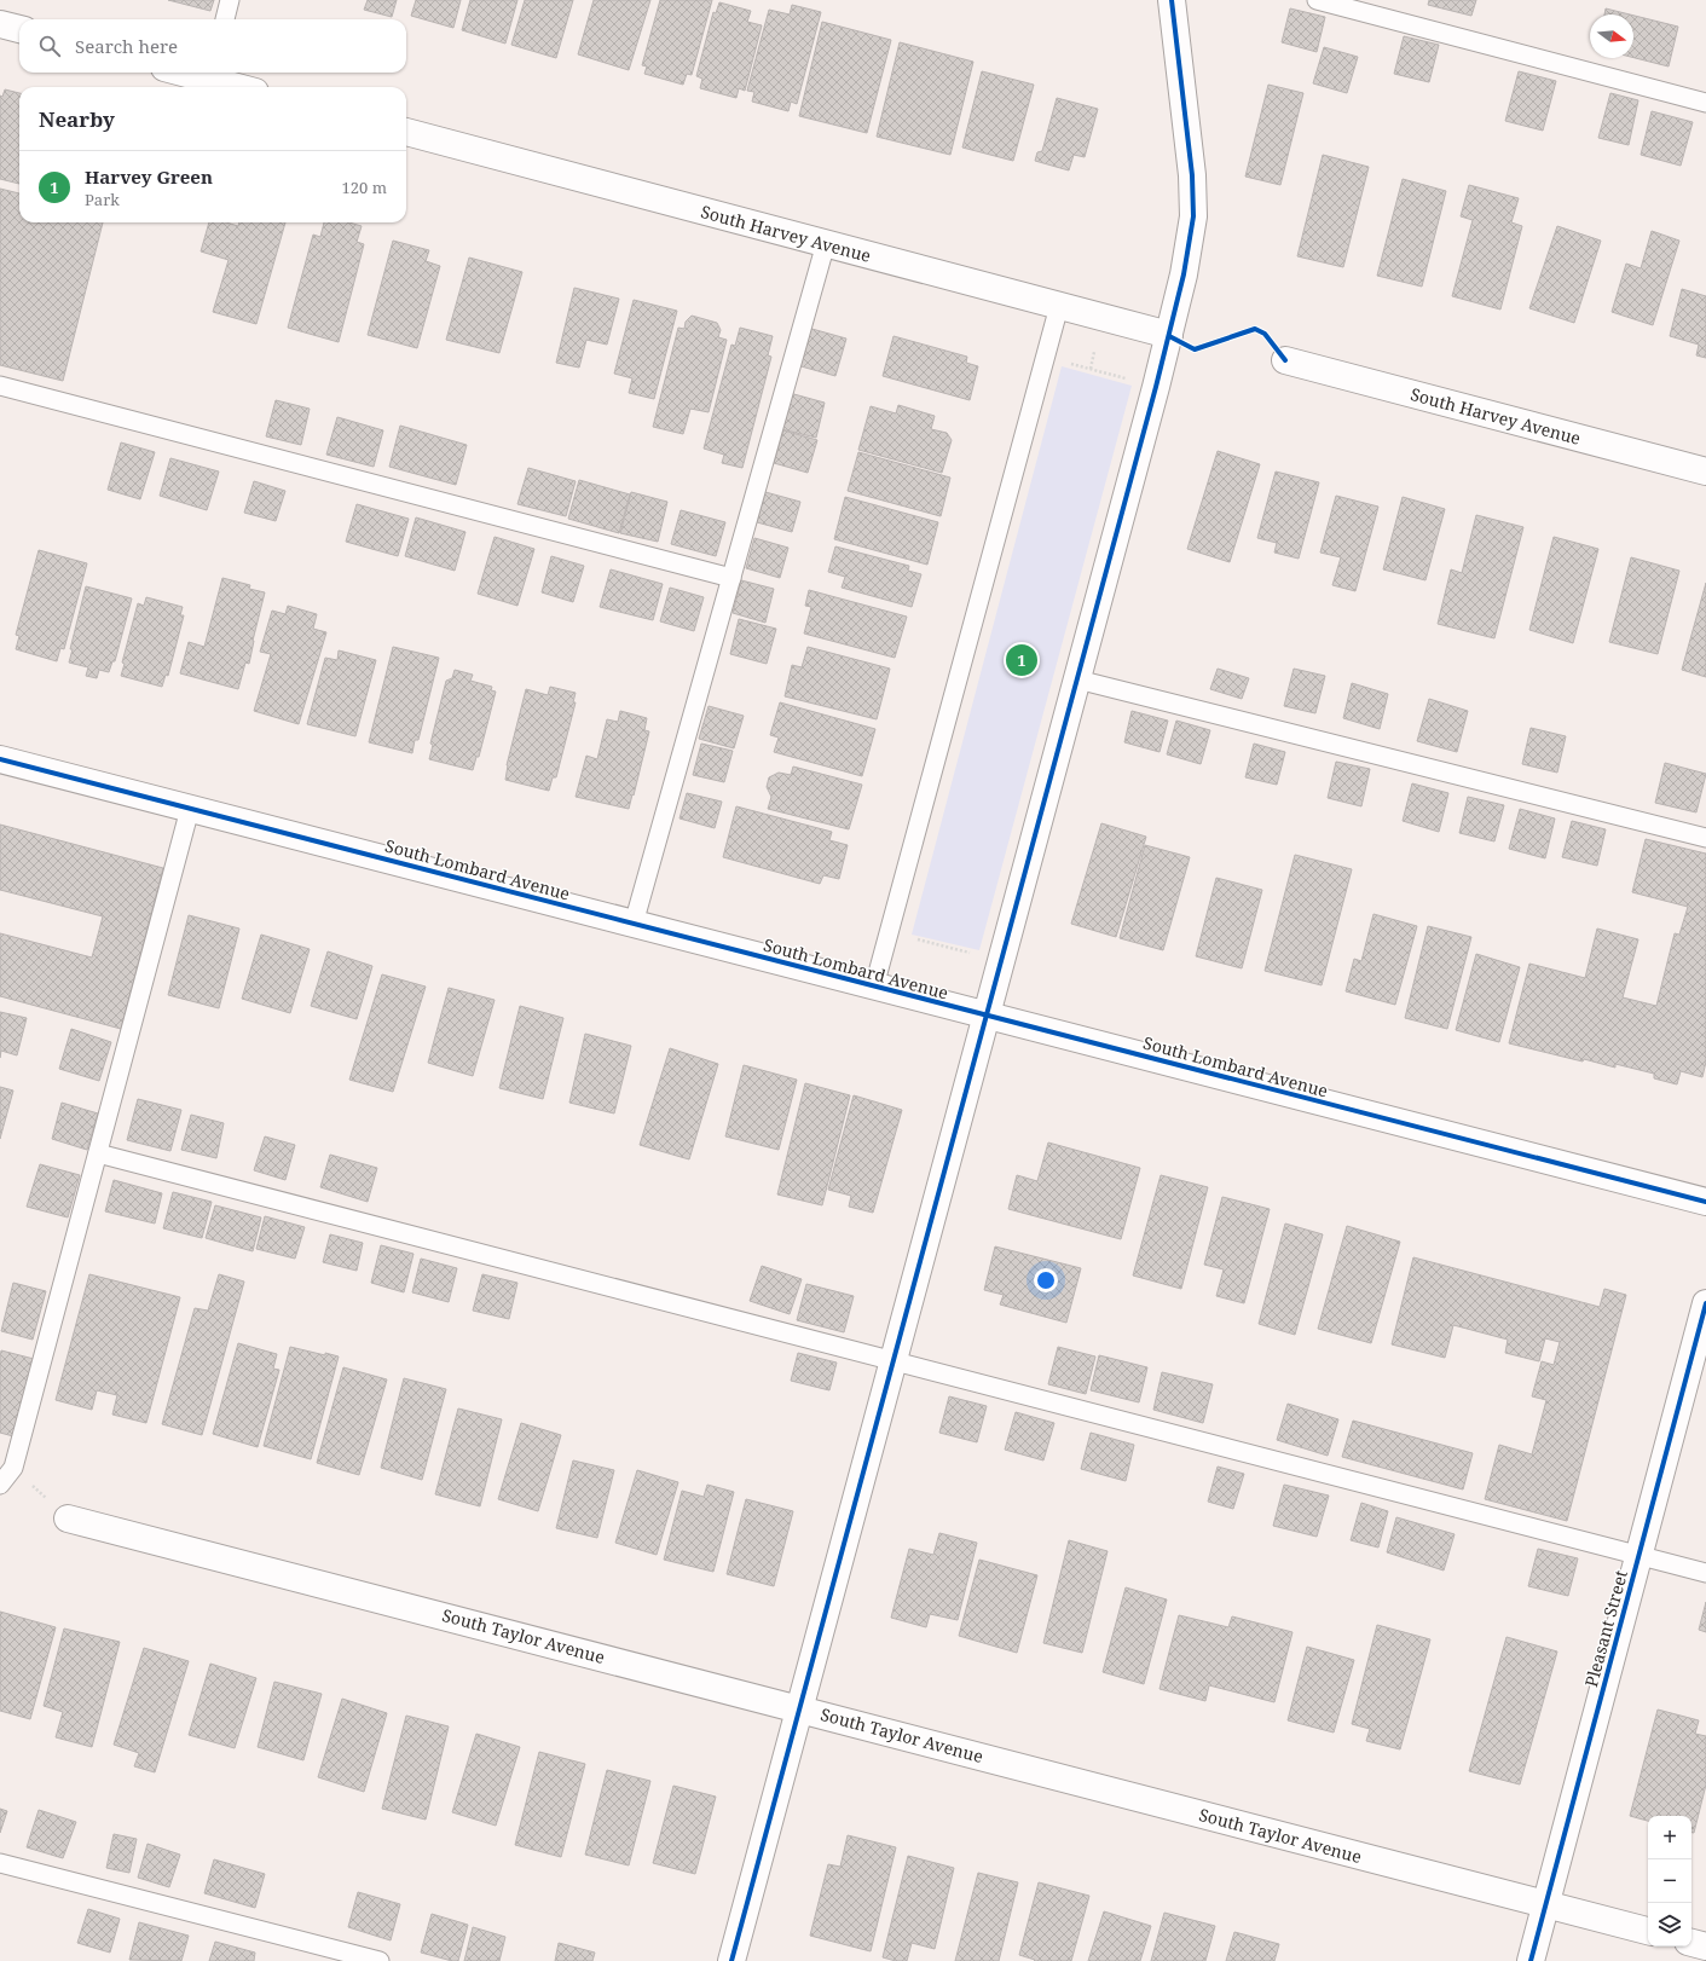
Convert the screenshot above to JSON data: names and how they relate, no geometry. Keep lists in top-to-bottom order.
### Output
{
  "streets": {
    "street": [
      "South Harvey Avenue",
      "South Lombard Avenue",
      "Pleasant Street",
      "South Taylor Avenue"
    ]
  },
  "crossings": [
    ["Pleasant Street", "South Taylor Avenue"]
  ],
  "north": "right",
  "page": {
    "search": "Search here",
    "heading": "Nearby",
    "list": [
      {
        "mark": "1",
        "name": "Harvey Green",
        "note": "Park",
        "value": "120 m"
      }
    ],
    "pins": "1",
    "map_buttons": ["+", "−"]
  }
}
